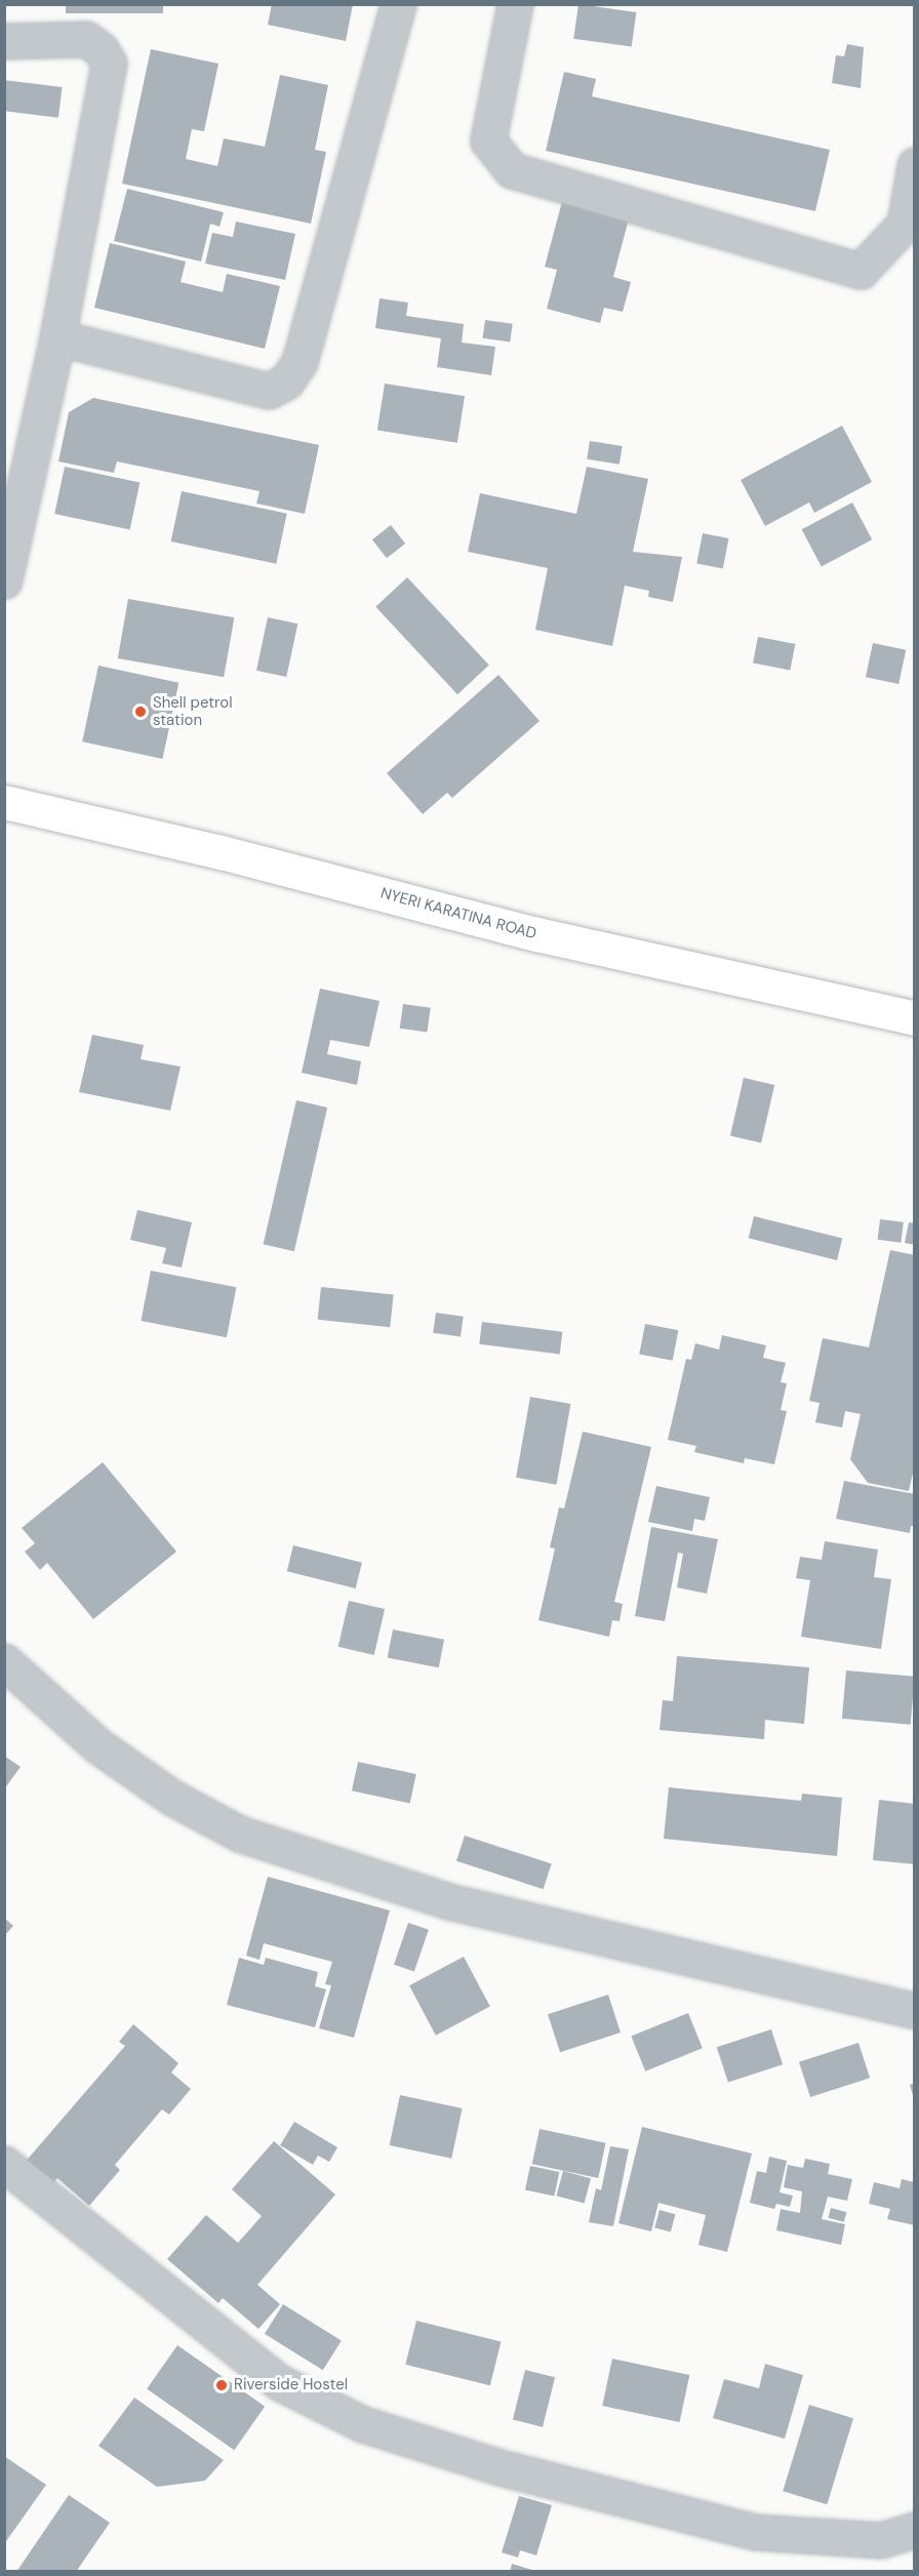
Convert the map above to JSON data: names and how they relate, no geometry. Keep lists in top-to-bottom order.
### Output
{
  "streets": {
    "highway": ["NYERI KARATINA ROAD"]
  },
  "places": ["Shell petrol station", "Riverside Hostel"]
}
